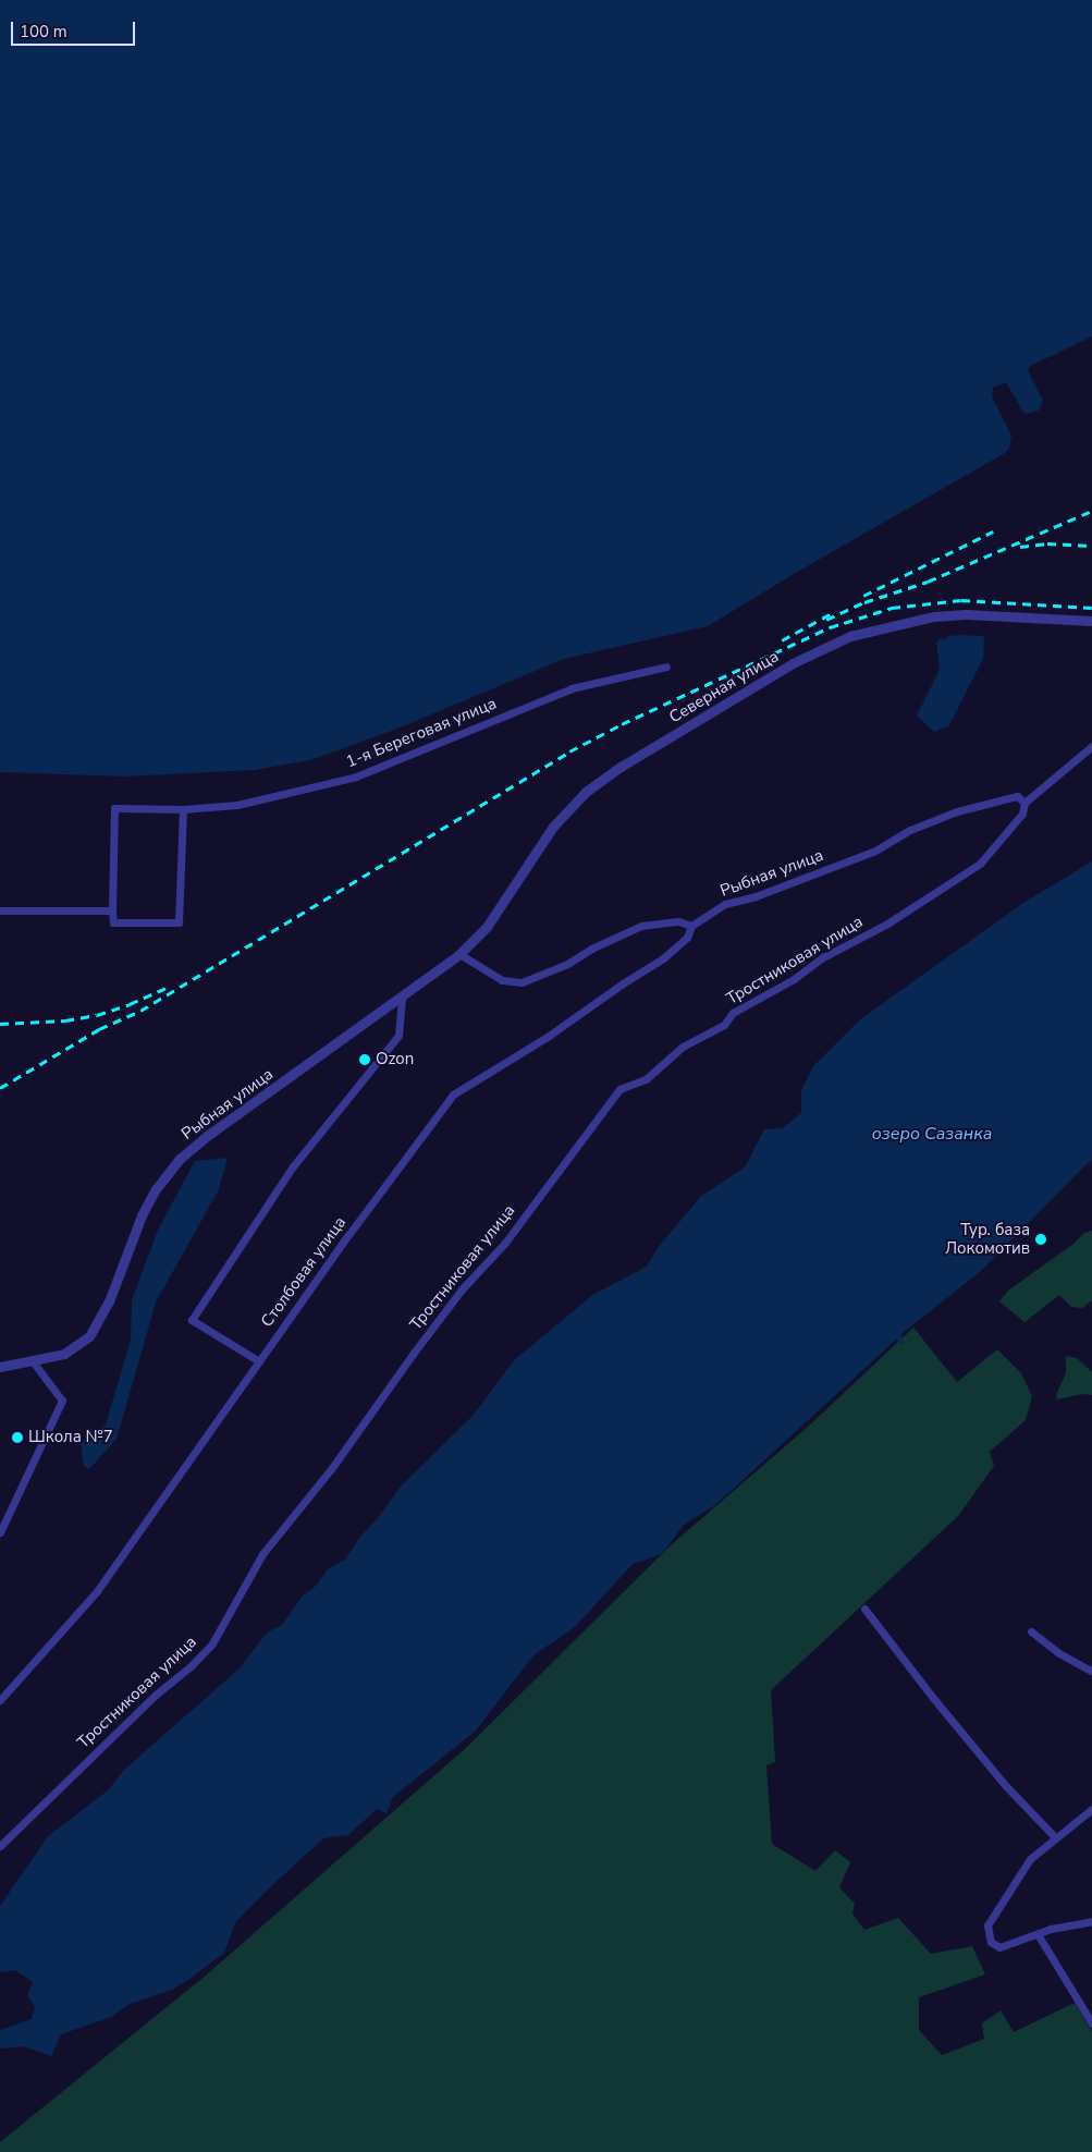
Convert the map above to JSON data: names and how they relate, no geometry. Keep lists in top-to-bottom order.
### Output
{
  "streets": {
    "street": [
      "Северная улица",
      "1-я Береговая улица",
      "Рыбная улица",
      "Тростниковая улица",
      "Столбовая улица"
    ]
  },
  "crossings": [
    ["Северная улица", "Рыбная улица"],
    ["Рыбная улица", "Тростниковая улица"],
    ["Рыбная улица", "Столбовая улица"]
  ],
  "water": ["озеро Сазанка"],
  "places": ["Ozon", "Тур. база Локомотив", "Школа №7"],
  "scale_bar": "100 m"
}
